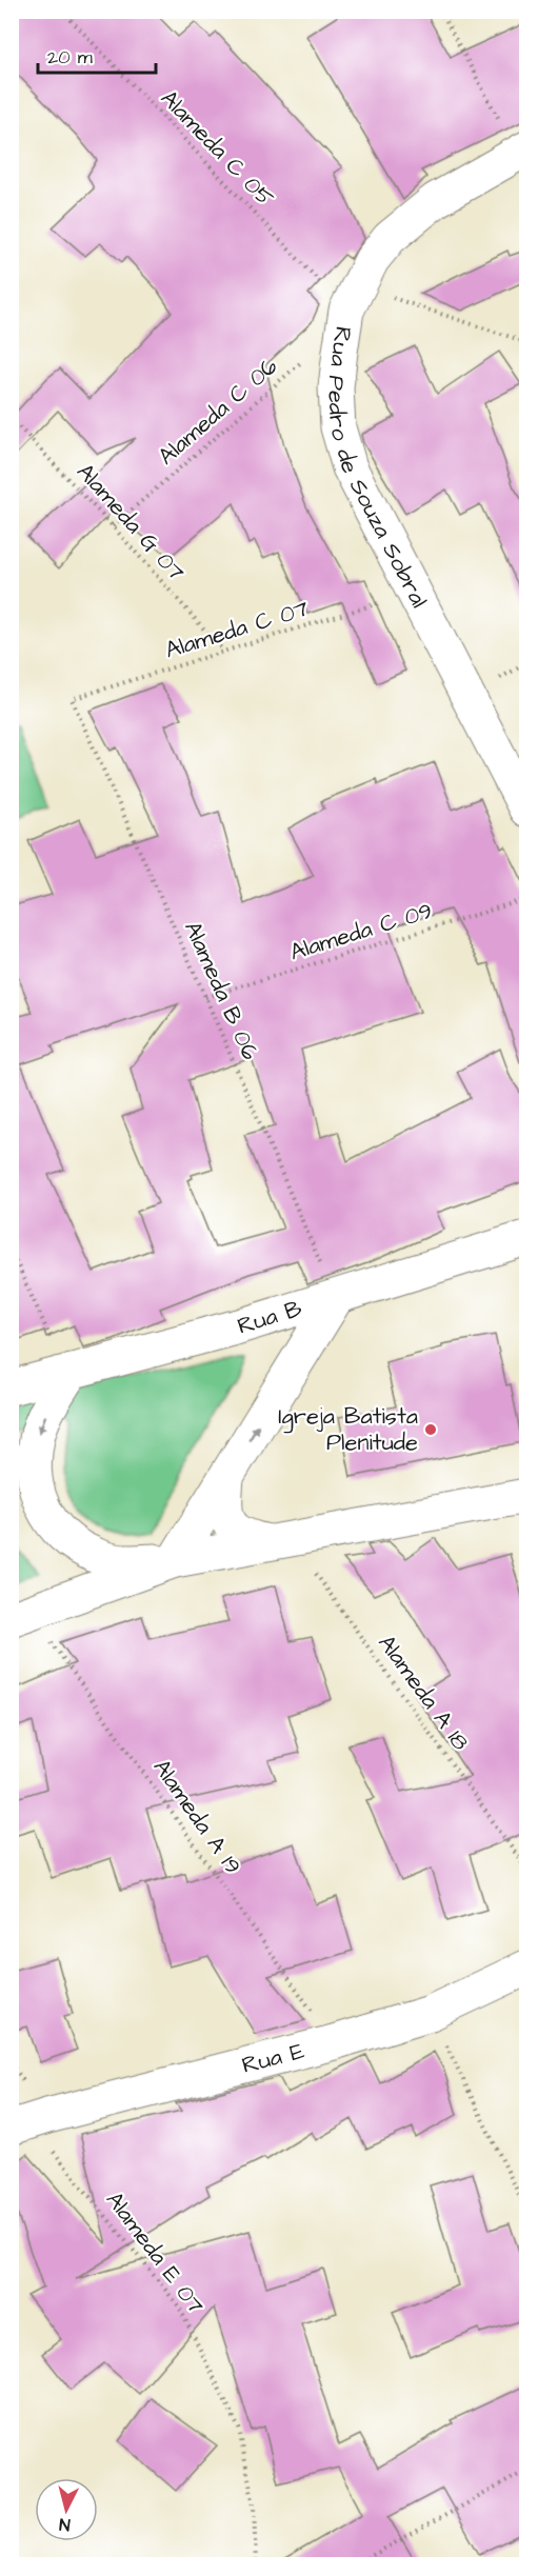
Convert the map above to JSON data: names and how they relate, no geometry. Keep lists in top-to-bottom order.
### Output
{
  "streets": {
    "street": ["Rua Pedro de Souza Sobral", "Rua B", "Rua E"],
    "path": [
      "Alameda C 05",
      "Alameda C 06",
      "Alameda G 07",
      "Alameda C 07",
      "Alameda C 09",
      "Alameda B 06",
      "Alameda A 18",
      "Alameda A 19",
      "Alameda E 07"
    ]
  },
  "crossings": [
    ["Alameda C 05", "Alameda C 06"],
    ["Alameda C 05", "Rua Pedro de Souza Sobral"],
    ["Alameda C 06", "Rua Pedro de Souza Sobral"],
    ["Alameda C 06", "Alameda G 07"],
    ["Rua Pedro de Souza Sobral", "Alameda C 07"],
    ["Alameda G 07", "Alameda C 07"],
    ["Alameda C 07", "Alameda B 06"],
    ["Alameda C 09", "Alameda B 06"],
    ["Alameda B 06", "Rua B"],
    ["Alameda A 19", "Rua E"],
    ["Rua E", "Alameda E 07"]
  ],
  "places": ["Igreja Batista Plenitude"],
  "scale_bar": "20 m",
  "north": "bottom"
}
